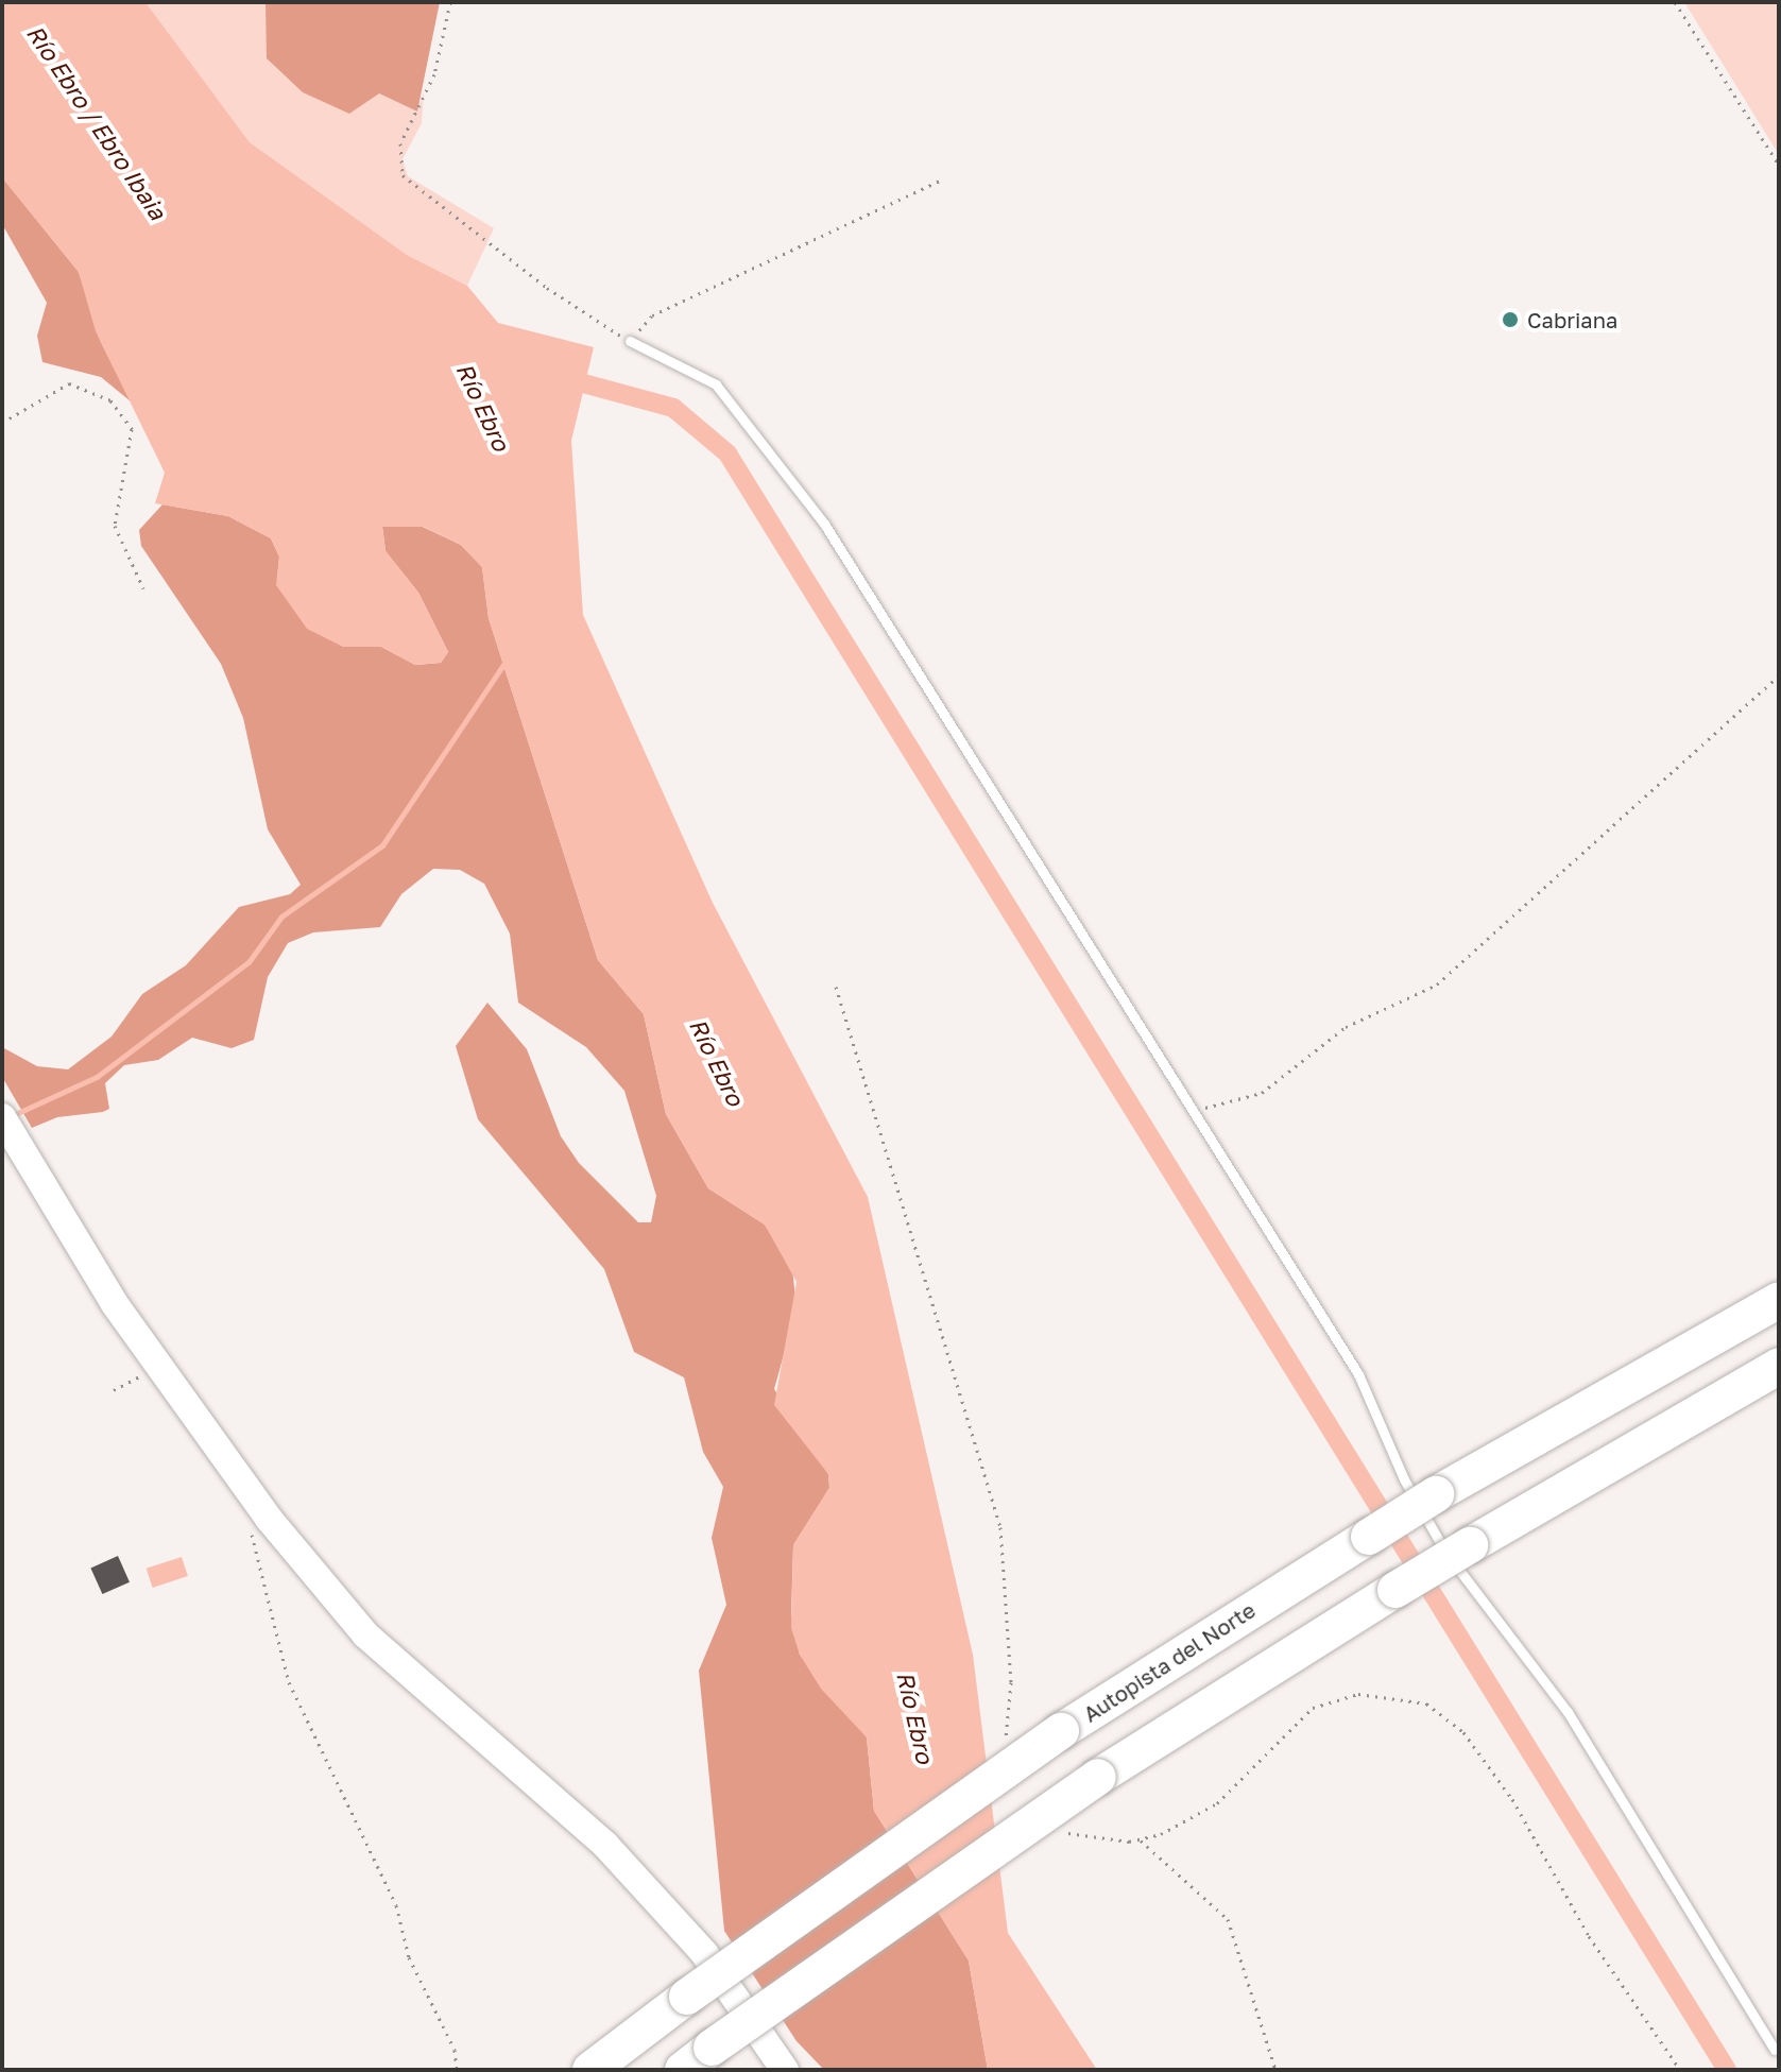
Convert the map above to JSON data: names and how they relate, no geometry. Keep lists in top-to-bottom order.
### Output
{
  "streets": {
    "highway": ["Autopista del Norte"]
  },
  "water": ["Río Ebro / Ebro Ibaia", "Río Ebro"],
  "places": ["Cabriana"]
}
